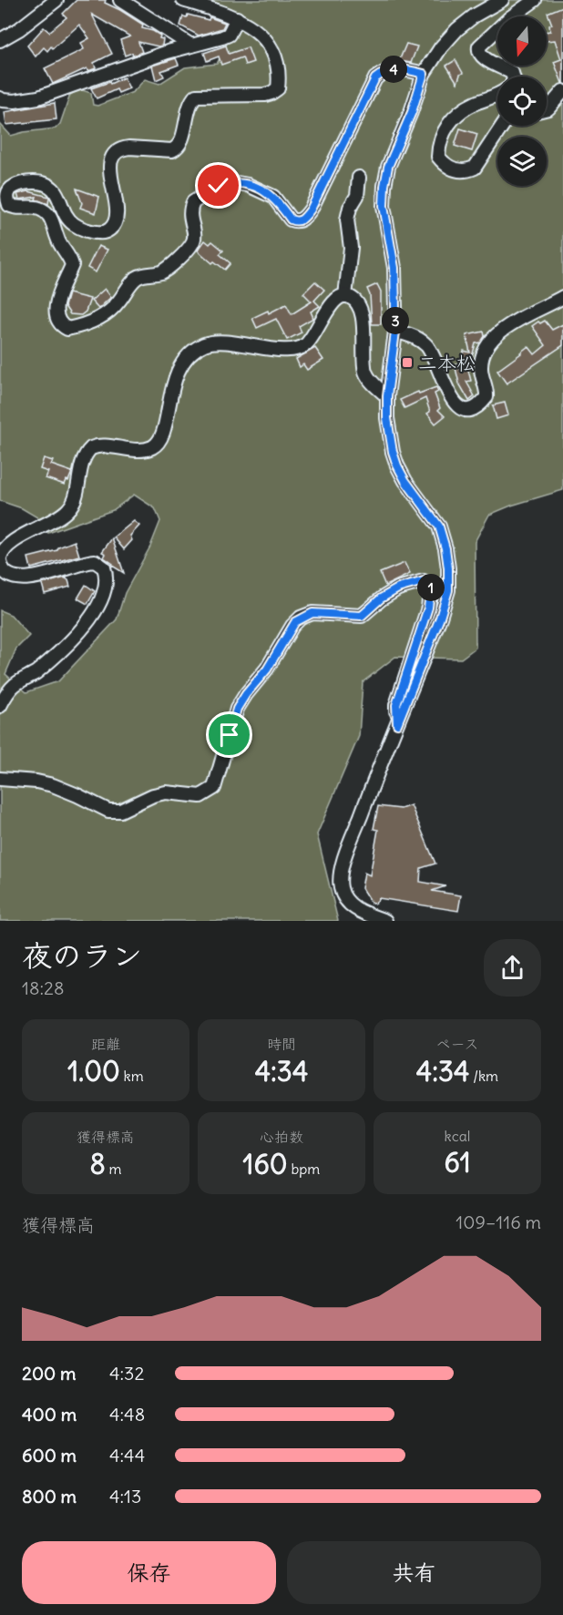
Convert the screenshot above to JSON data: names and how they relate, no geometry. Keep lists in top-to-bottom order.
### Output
{
  "places": {
    "transit": ["二本松"]
  },
  "north": "bottom",
  "page": {
    "pins": ["4", "3", "1"],
    "heading": ["夜のラン", "18:28"],
    "stats": [
      ["距離", "1.00 km"],
      ["時間", "4:34"],
      ["ペース", "4:34 /km"],
      ["獲得標高", "8 m"],
      ["心拍数", "160 bpm"],
      ["kcal", "61"]
    ],
    "chart": ["獲得標高", "109–116 m"],
    "list": [
      {
        "name": "200 m",
        "note": "4:32"
      },
      {
        "name": "400 m",
        "note": "4:48"
      },
      {
        "name": "600 m",
        "note": "4:44"
      },
      {
        "name": "800 m",
        "note": "4:13"
      }
    ],
    "buttons": ["保存", "共有"]
  }
}
